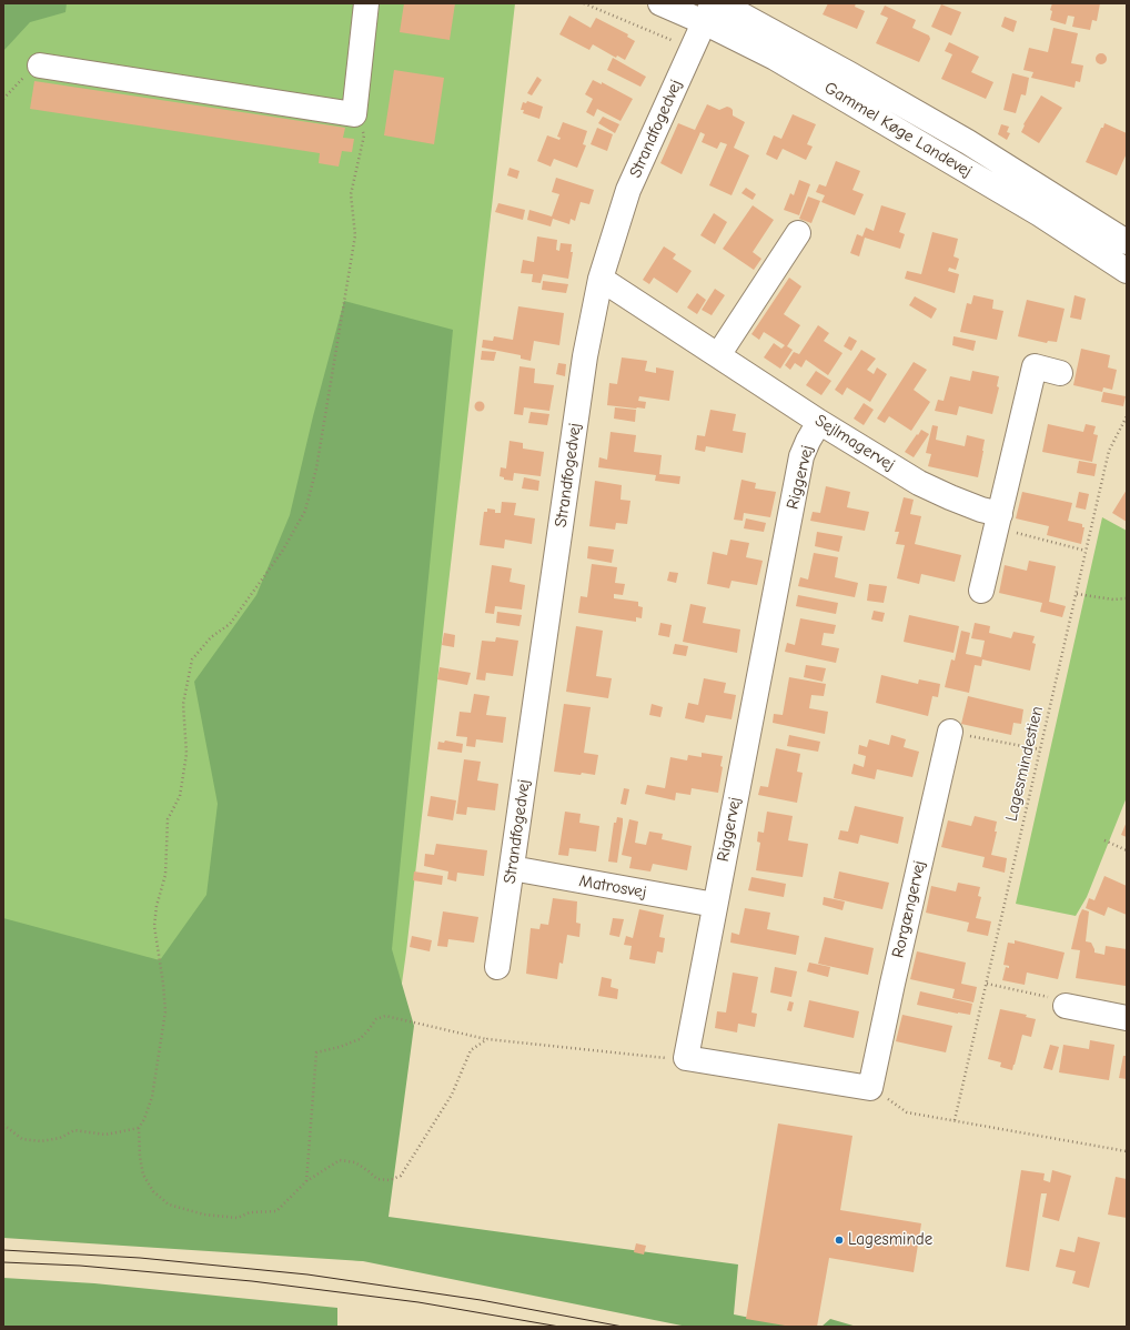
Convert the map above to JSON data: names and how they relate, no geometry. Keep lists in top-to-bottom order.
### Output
{
  "streets": {
    "street": [
      "Strandfogedvej",
      "Gammel Køge Landevej",
      "Sejlmagervej",
      "Riggervej",
      "Matrosvej",
      "Rorgængervej"
    ],
    "path": ["Lagesmindestien"]
  },
  "crossings": [
    ["Strandfogedvej", "Gammel Køge Landevej"],
    ["Strandfogedvej", "Sejlmagervej"],
    ["Strandfogedvej", "Matrosvej"],
    ["Sejlmagervej", "Riggervej"],
    ["Riggervej", "Matrosvej"]
  ],
  "places": ["Lagesminde"]
}
